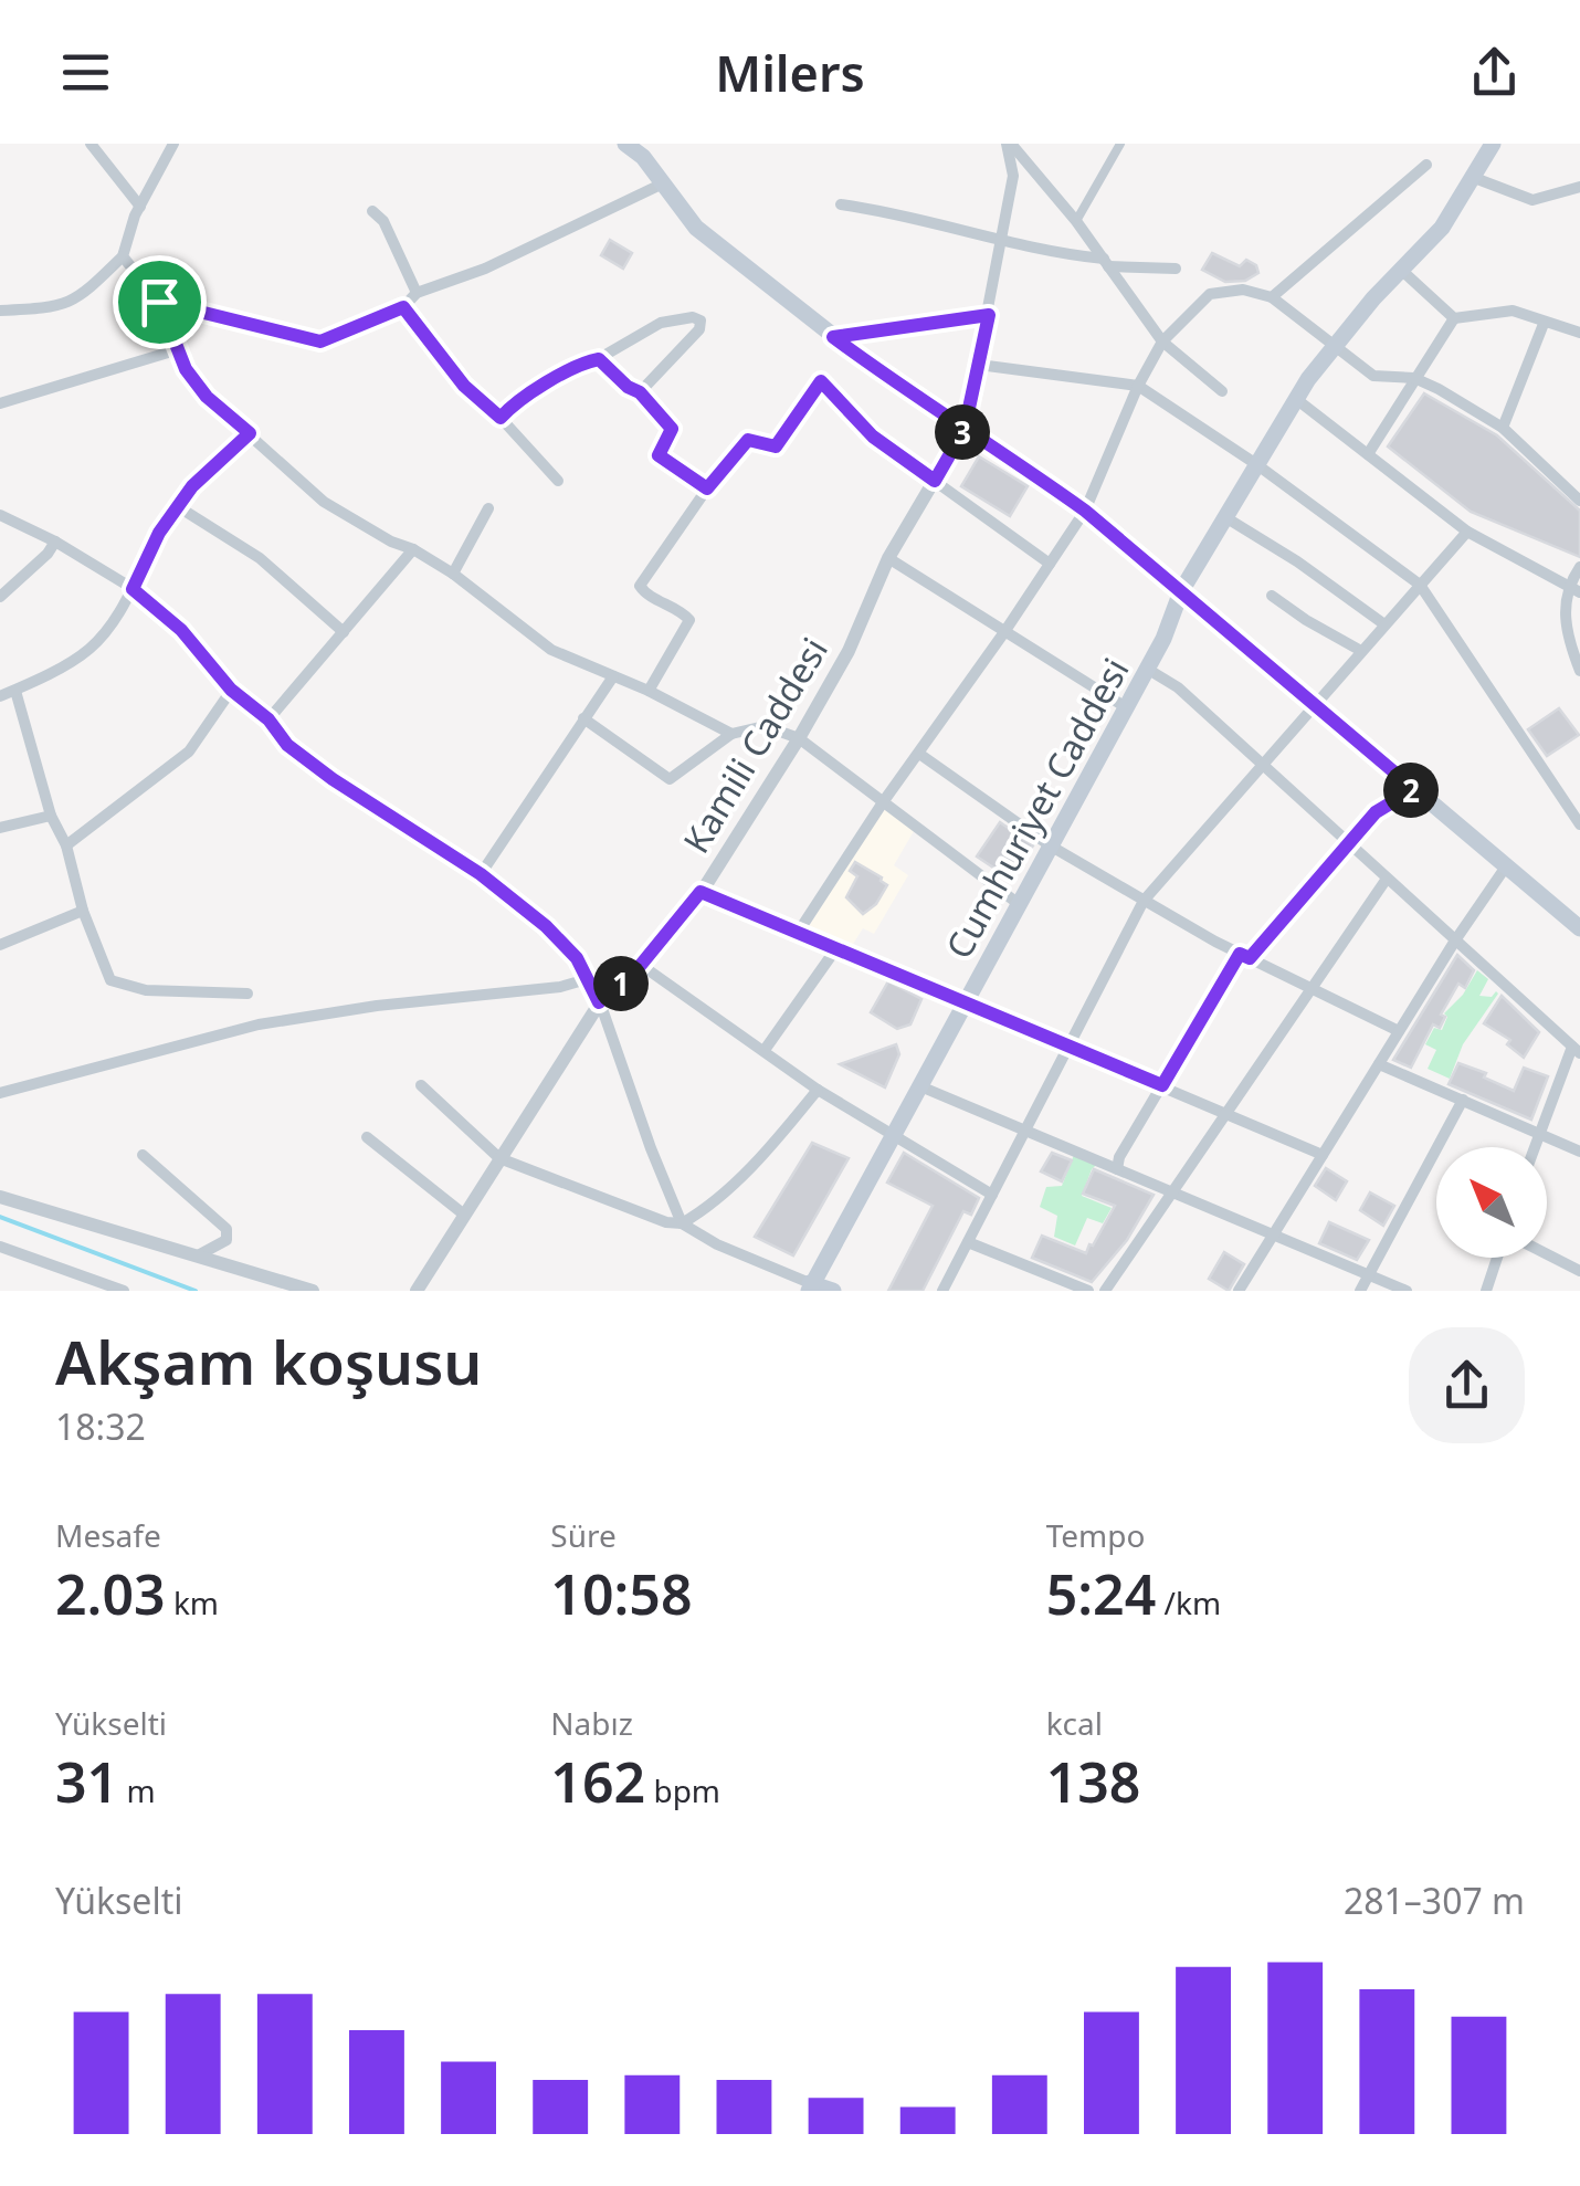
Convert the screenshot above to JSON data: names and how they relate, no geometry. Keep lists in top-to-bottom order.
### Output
{
  "streets": {
    "main road": ["Cumhuriyet Caddesi"],
    "street": ["Kamili Caddesi"]
  },
  "north": "top left",
  "page": {
    "header": "Milers",
    "pins": ["3", "2", "1"],
    "heading": ["Akşam koşusu", "18:32"],
    "stats": [
      ["Mesafe", "2.03 km"],
      ["Süre", "10:58"],
      ["Tempo", "5:24 /km"],
      ["Yükselti", "31 m"],
      ["Nabız", "162 bpm"],
      ["kcal", "138"]
    ],
    "chart": ["Yükselti", "281–307 m"]
  }
}
